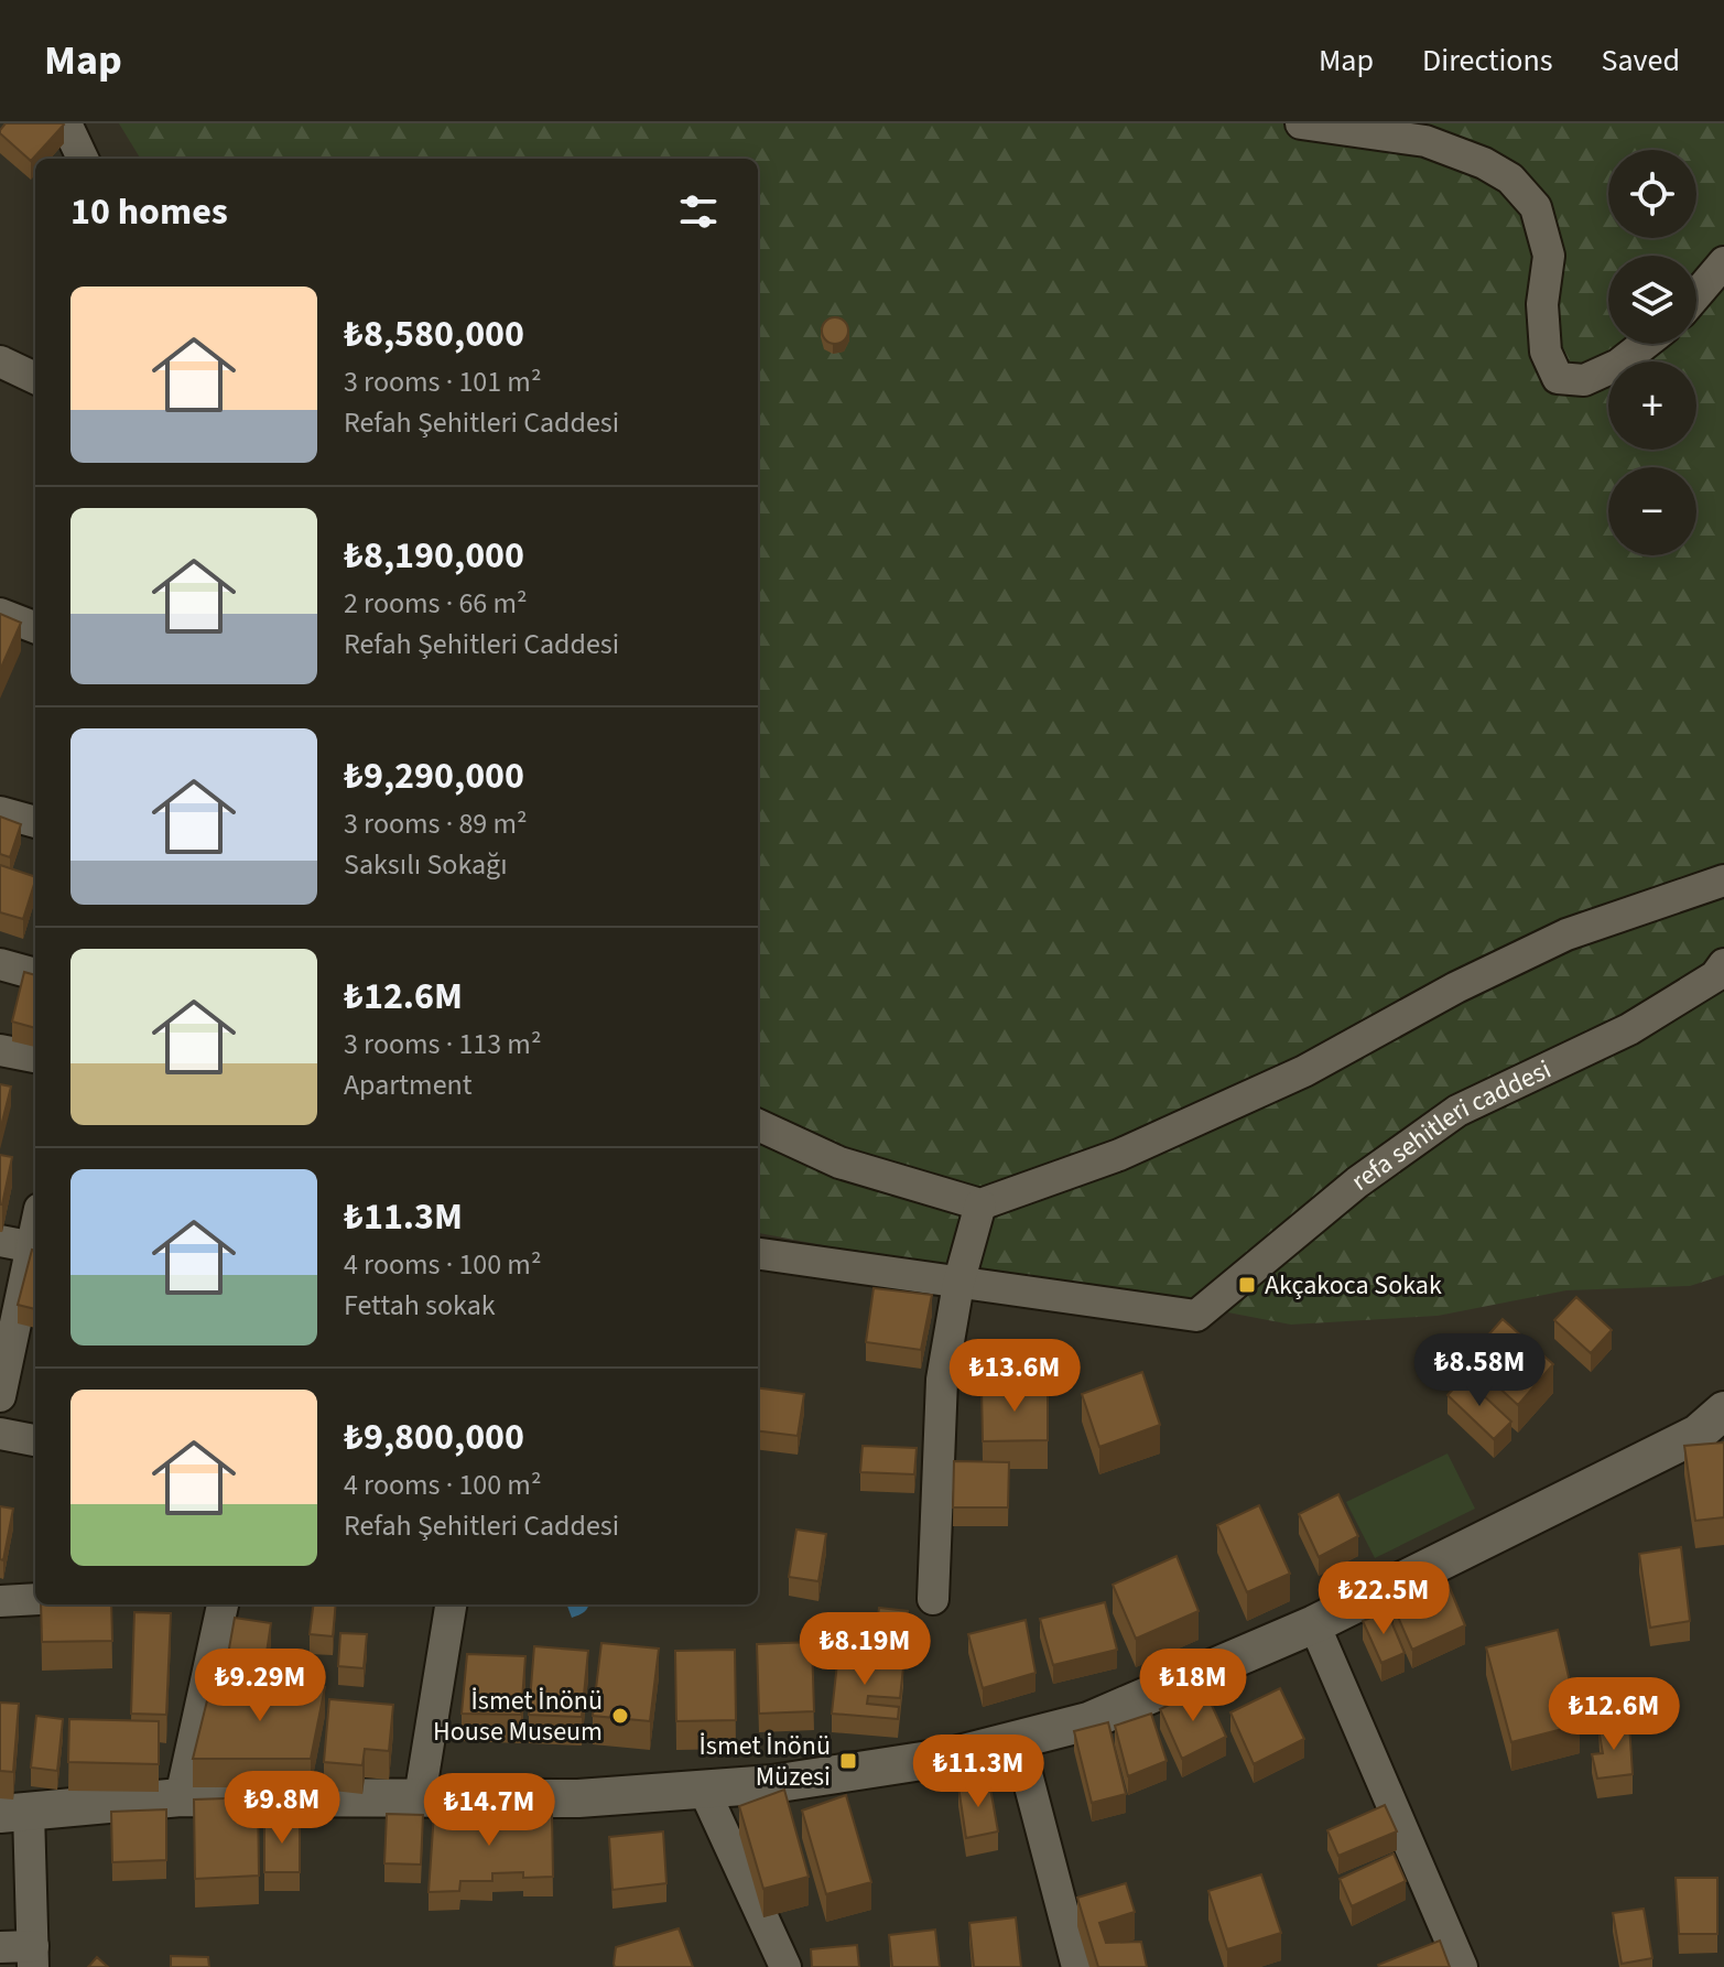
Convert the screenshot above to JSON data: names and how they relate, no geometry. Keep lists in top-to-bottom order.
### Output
{
  "streets": {
    "street": ["refa sehitleri caddesi"]
  },
  "places": {
    "transit": ["Akçakoca Sokak", "İsmet İnönü Müzesi"],
    "other": ["İsmet İnönü House Museum"]
  },
  "page": {
    "header": "Map",
    "nav": ["Map", "Directions", "Saved"],
    "map_buttons": ["+", "−"],
    "heading": "10 homes",
    "list": [
      {
        "name": "₺8,580,000",
        "note": "3 rooms · 101 m² · Refah Şehitleri Caddesi"
      },
      {
        "name": "₺8,190,000",
        "note": "2 rooms · 66 m² · Refah Şehitleri Caddesi"
      },
      {
        "name": "₺9,290,000",
        "note": "3 rooms · 89 m² · Saksılı Sokağı"
      },
      {
        "name": "₺12.6M",
        "note": "3 rooms · 113 m² · Apartment"
      },
      {
        "name": "₺11.3M",
        "note": "4 rooms · 100 m² · Fettah sokak"
      },
      {
        "name": "₺9,800,000",
        "note": "4 rooms · 100 m² · Refah Şehitleri Caddesi"
      }
    ],
    "price": [
      "₺8.58M",
      "₺13.6M",
      "₺22.5M",
      "₺8.19M",
      "₺9.29M",
      "₺18M",
      "₺12.6M",
      "₺11.3M",
      "₺9.8M",
      "₺14.7M"
    ]
  }
}
